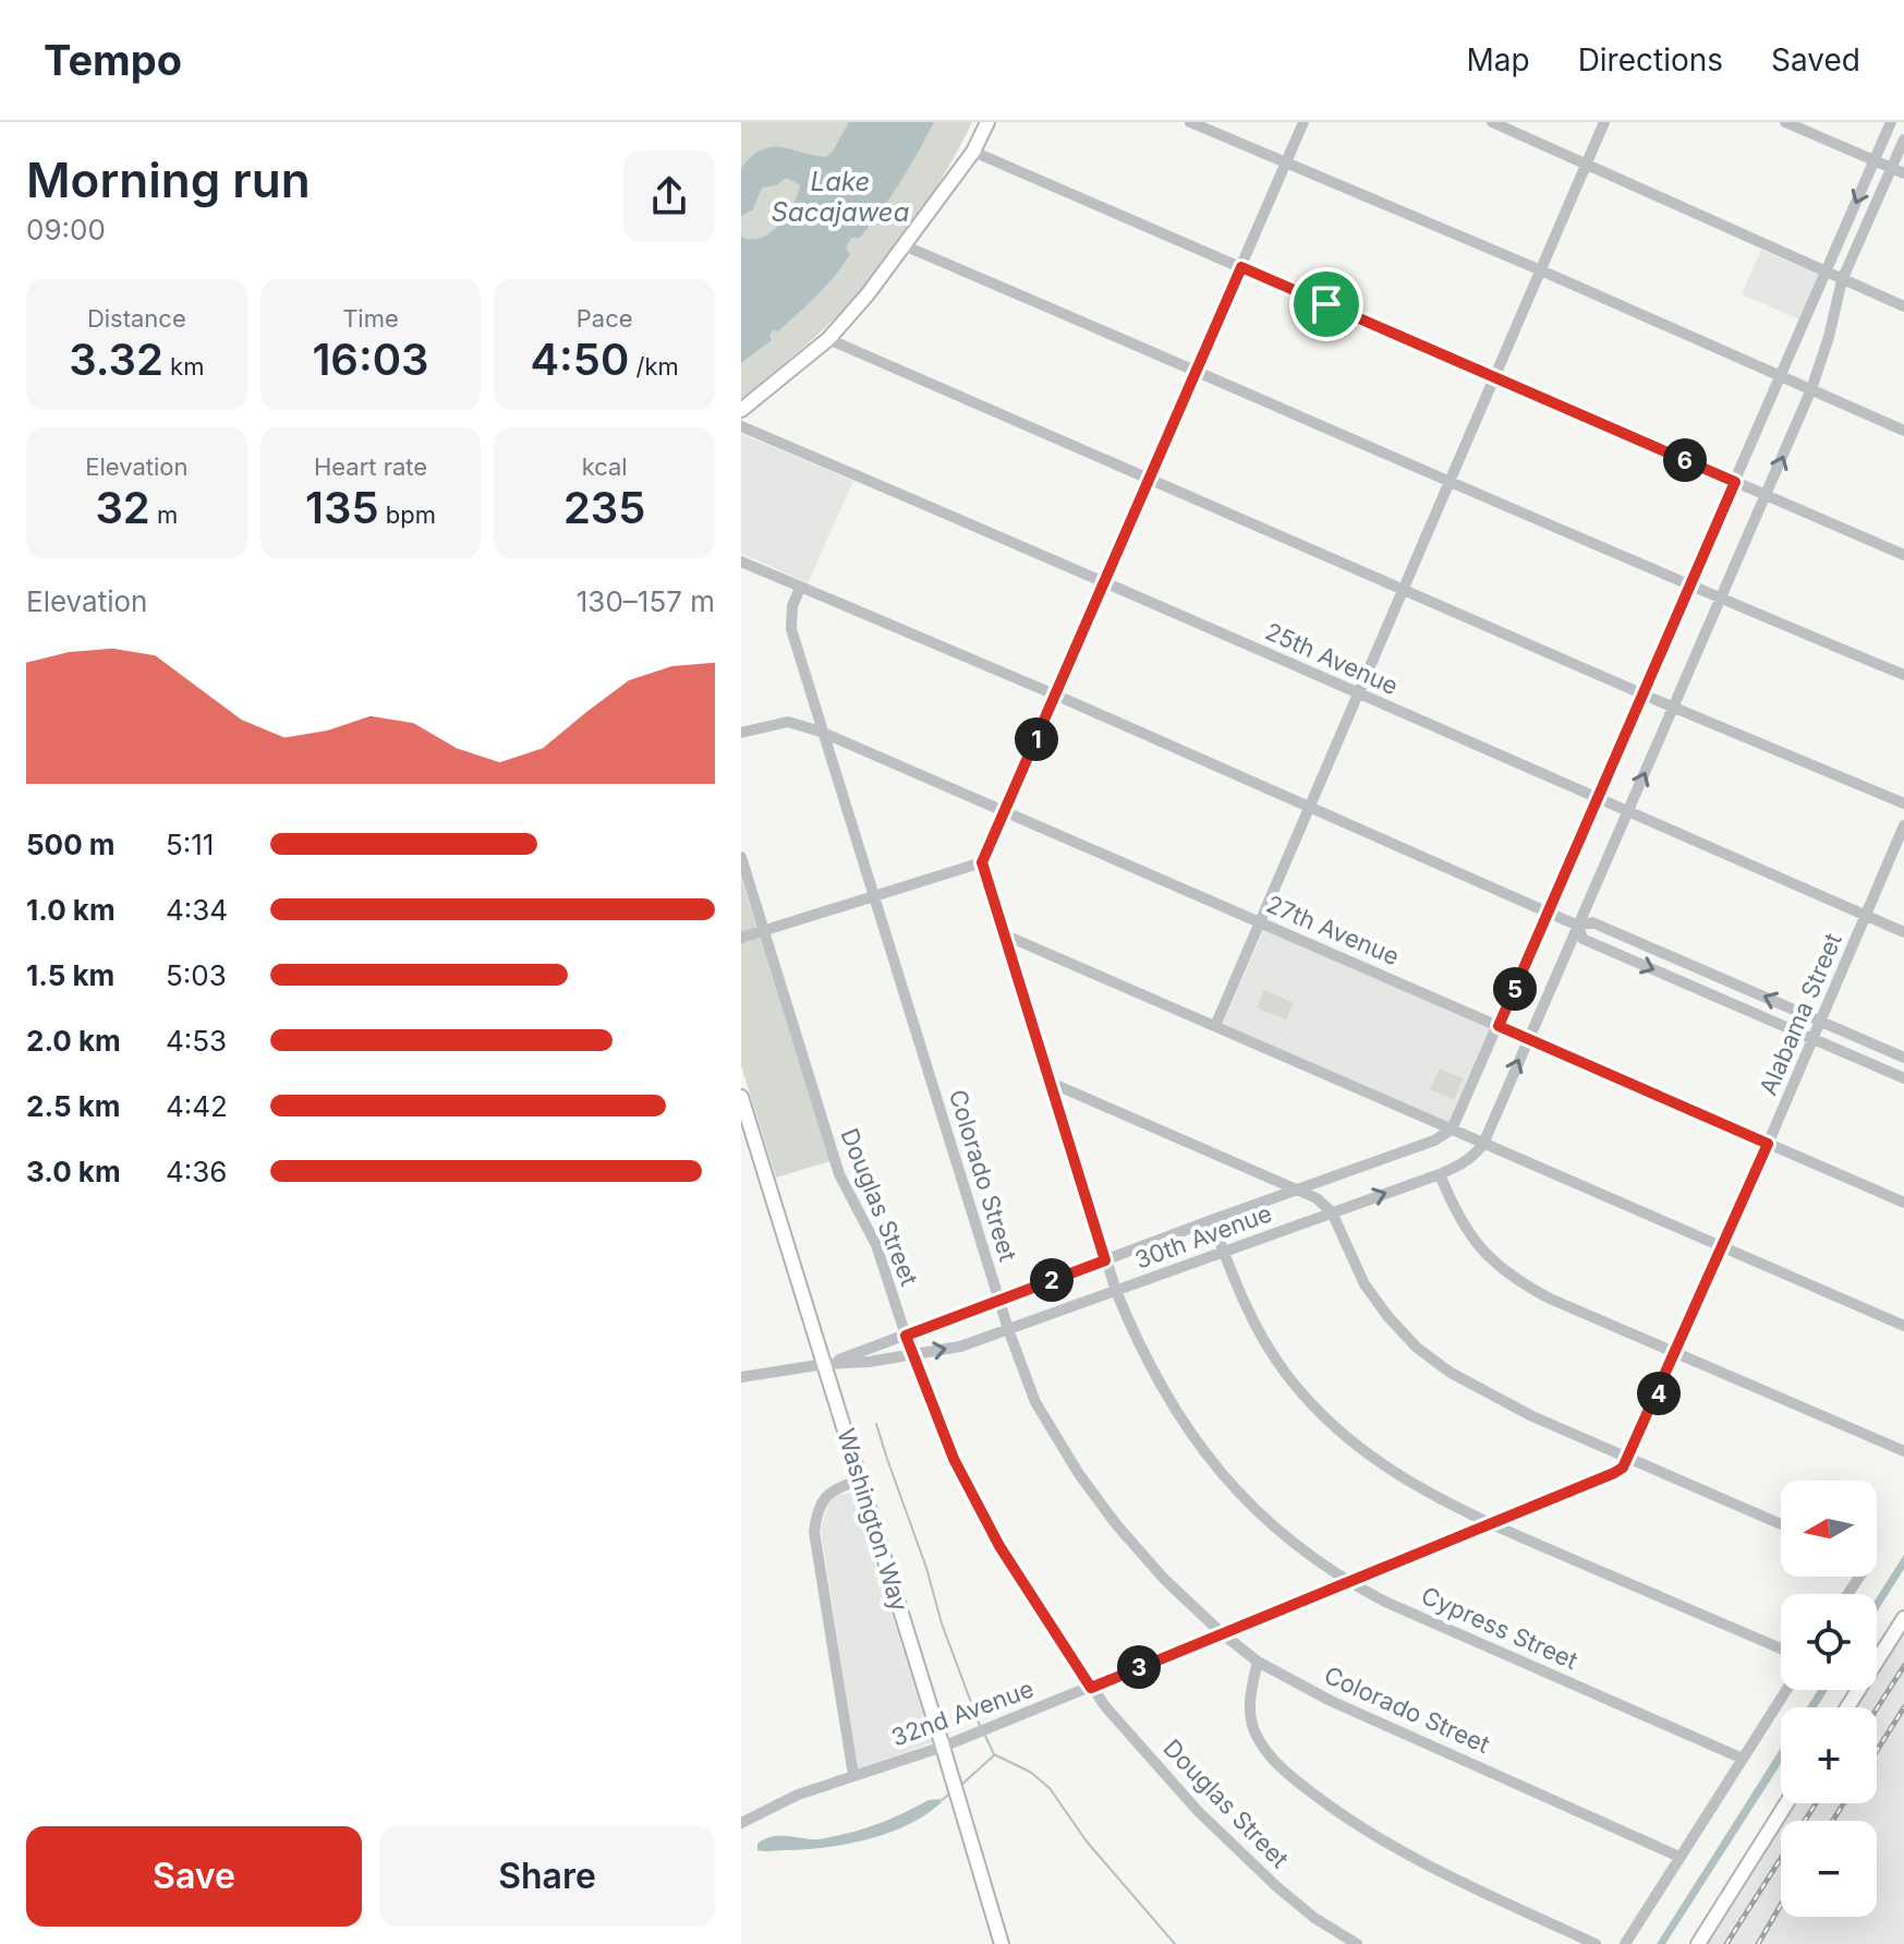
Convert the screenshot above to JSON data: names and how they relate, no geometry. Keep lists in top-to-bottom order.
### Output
{
  "streets": {
    "main road": ["Washington Way"],
    "street": [
      "25th Avenue",
      "27th Avenue",
      "Alabama Street",
      "Colorado Street",
      "Douglas Street",
      "30th Avenue",
      "Cypress Street",
      "32nd Avenue"
    ]
  },
  "crossings": [
    ["25th Avenue", "Alabama Street"],
    ["27th Avenue", "Alabama Street"],
    ["27th Avenue", "Colorado Street"],
    ["Alabama Street", "32nd Avenue"],
    ["Colorado Street", "30th Avenue"],
    ["Colorado Street", "32nd Avenue"],
    ["Douglas Street", "30th Avenue"],
    ["Douglas Street", "32nd Avenue"],
    ["30th Avenue", "Washington Way"],
    ["30th Avenue", "Cypress Street"],
    ["Washington Way", "32nd Avenue"],
    ["Cypress Street", "32nd Avenue"]
  ],
  "water": ["Lake Sacajawea"],
  "north": "left",
  "page": {
    "header": "Tempo",
    "nav": ["Map", "Directions", "Saved"],
    "heading": ["Morning run", "09:00"],
    "stats": [
      ["Distance", "3.32 km"],
      ["Time", "16:03"],
      ["Pace", "4:50 /km"],
      ["Elevation", "32 m"],
      ["Heart rate", "135 bpm"],
      ["kcal", "235"]
    ],
    "pins": [
      "6",
      "1",
      "5",
      "2",
      "4",
      "3"
    ],
    "chart": ["Elevation", "130–157 m"],
    "list": [
      {
        "name": "500 m",
        "note": "5:11"
      },
      {
        "name": "1.0 km",
        "note": "4:34"
      },
      {
        "name": "1.5 km",
        "note": "5:03"
      },
      {
        "name": "2.0 km",
        "note": "4:53"
      },
      {
        "name": "2.5 km",
        "note": "4:42"
      },
      {
        "name": "3.0 km",
        "note": "4:36"
      }
    ],
    "map_buttons": ["+", "−"],
    "buttons": ["Save", "Share"]
  }
}
